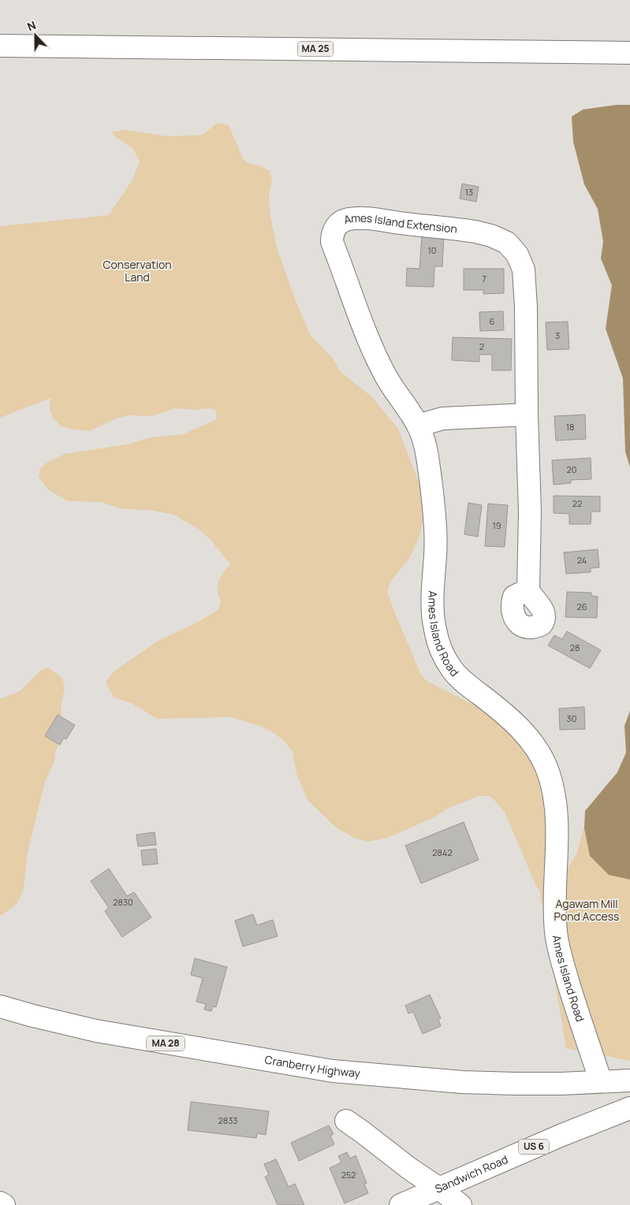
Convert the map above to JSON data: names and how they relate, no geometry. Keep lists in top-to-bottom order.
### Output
{
  "streets": {
    "main road": [
      "MA 25",
      "Ames Island Extension",
      "Ames Island Road",
      "MA 28",
      "Cranberry Highway",
      "US 6",
      "Sandwich Road"
    ]
  },
  "crossings": [
    ["Ames Island Extension", "Ames Island Road"],
    ["Ames Island Road", "Cranberry Highway"]
  ],
  "parks": ["Conservation Land", "Agawam Mill Pond Access"],
  "house_numbers": [
    "13",
    "10",
    "7",
    "6",
    "3",
    "2",
    "18",
    "20",
    "22",
    "19",
    "24",
    "26",
    "28",
    "30",
    "2842",
    "2830",
    "2833",
    "252"
  ],
  "north": "top"
}
